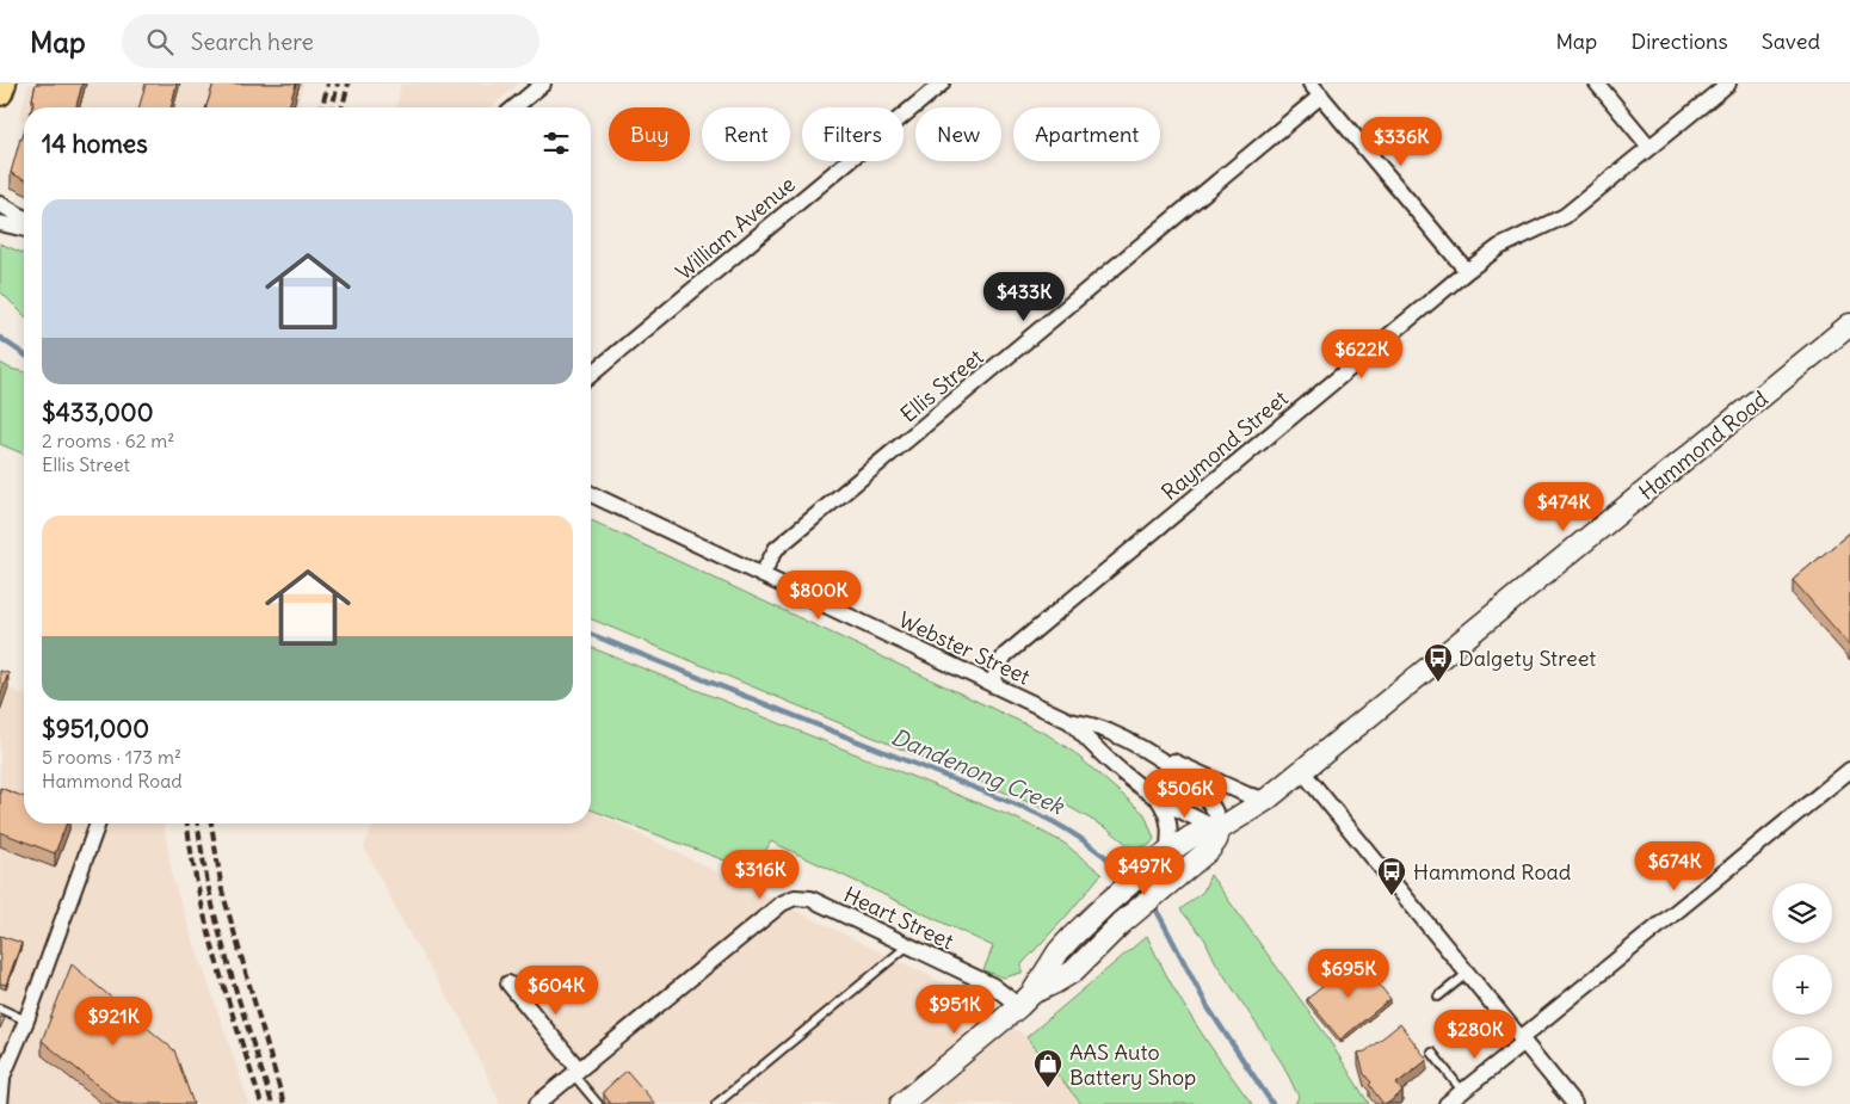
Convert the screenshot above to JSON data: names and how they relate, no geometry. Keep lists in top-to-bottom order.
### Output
{
  "streets": {
    "main road": ["Hammond Road"],
    "street": [
      "William Avenue",
      "Ellis Street",
      "Raymond Street",
      "Webster Street",
      "Heart Street"
    ]
  },
  "crossings": [
    ["Ellis Street", "Webster Street"],
    ["Raymond Street", "Webster Street"],
    ["Hammond Road", "Webster Street"],
    ["Hammond Road", "Heart Street"]
  ],
  "water": ["Dandenong Creek"],
  "places": {
    "bus stop": ["Dalgety Street", "Hammond Road"],
    "shop": ["AAS Auto Battery Shop"]
  },
  "page": {
    "header": "Map",
    "search": "Search here",
    "nav": ["Map", "Directions", "Saved"],
    "chip": [
      "Buy",
      "Rent",
      "Filters",
      "New",
      "Apartment"
    ],
    "heading": "14 homes",
    "price": [
      "$336K",
      "$433K",
      "$622K",
      "$474K",
      "$800K",
      "$506K",
      "$674K",
      "$497K",
      "$316K",
      "$695K",
      "$604K",
      "$951K",
      "$921K",
      "$280K"
    ],
    "list": [
      {
        "name": "$433,000",
        "note": "2 rooms · 62 m² · Ellis Street"
      },
      {
        "name": "$951,000",
        "note": "5 rooms · 173 m² · Hammond Road"
      }
    ],
    "map_buttons": ["+", "−"]
  }
}
